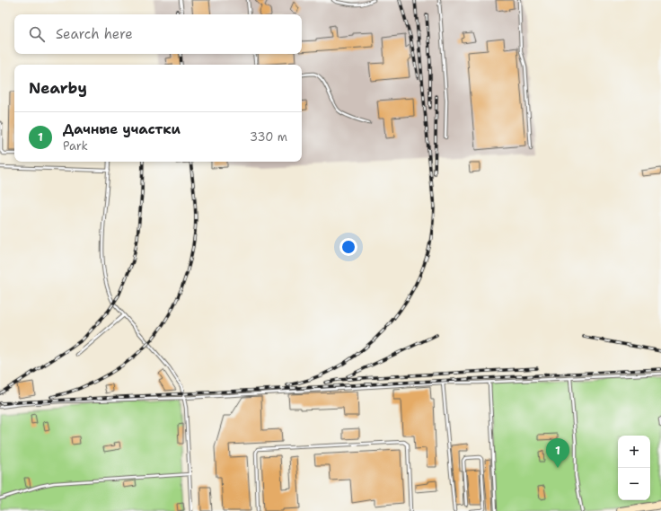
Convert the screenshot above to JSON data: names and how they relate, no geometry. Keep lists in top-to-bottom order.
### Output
{
  "page": {
    "search": "Search here",
    "heading": "Nearby",
    "list": [
      {
        "mark": "1",
        "name": "Дачные участки",
        "note": "Park",
        "value": "330 m"
      }
    ],
    "map_buttons": ["+", "−"],
    "pins": "1"
  }
}
